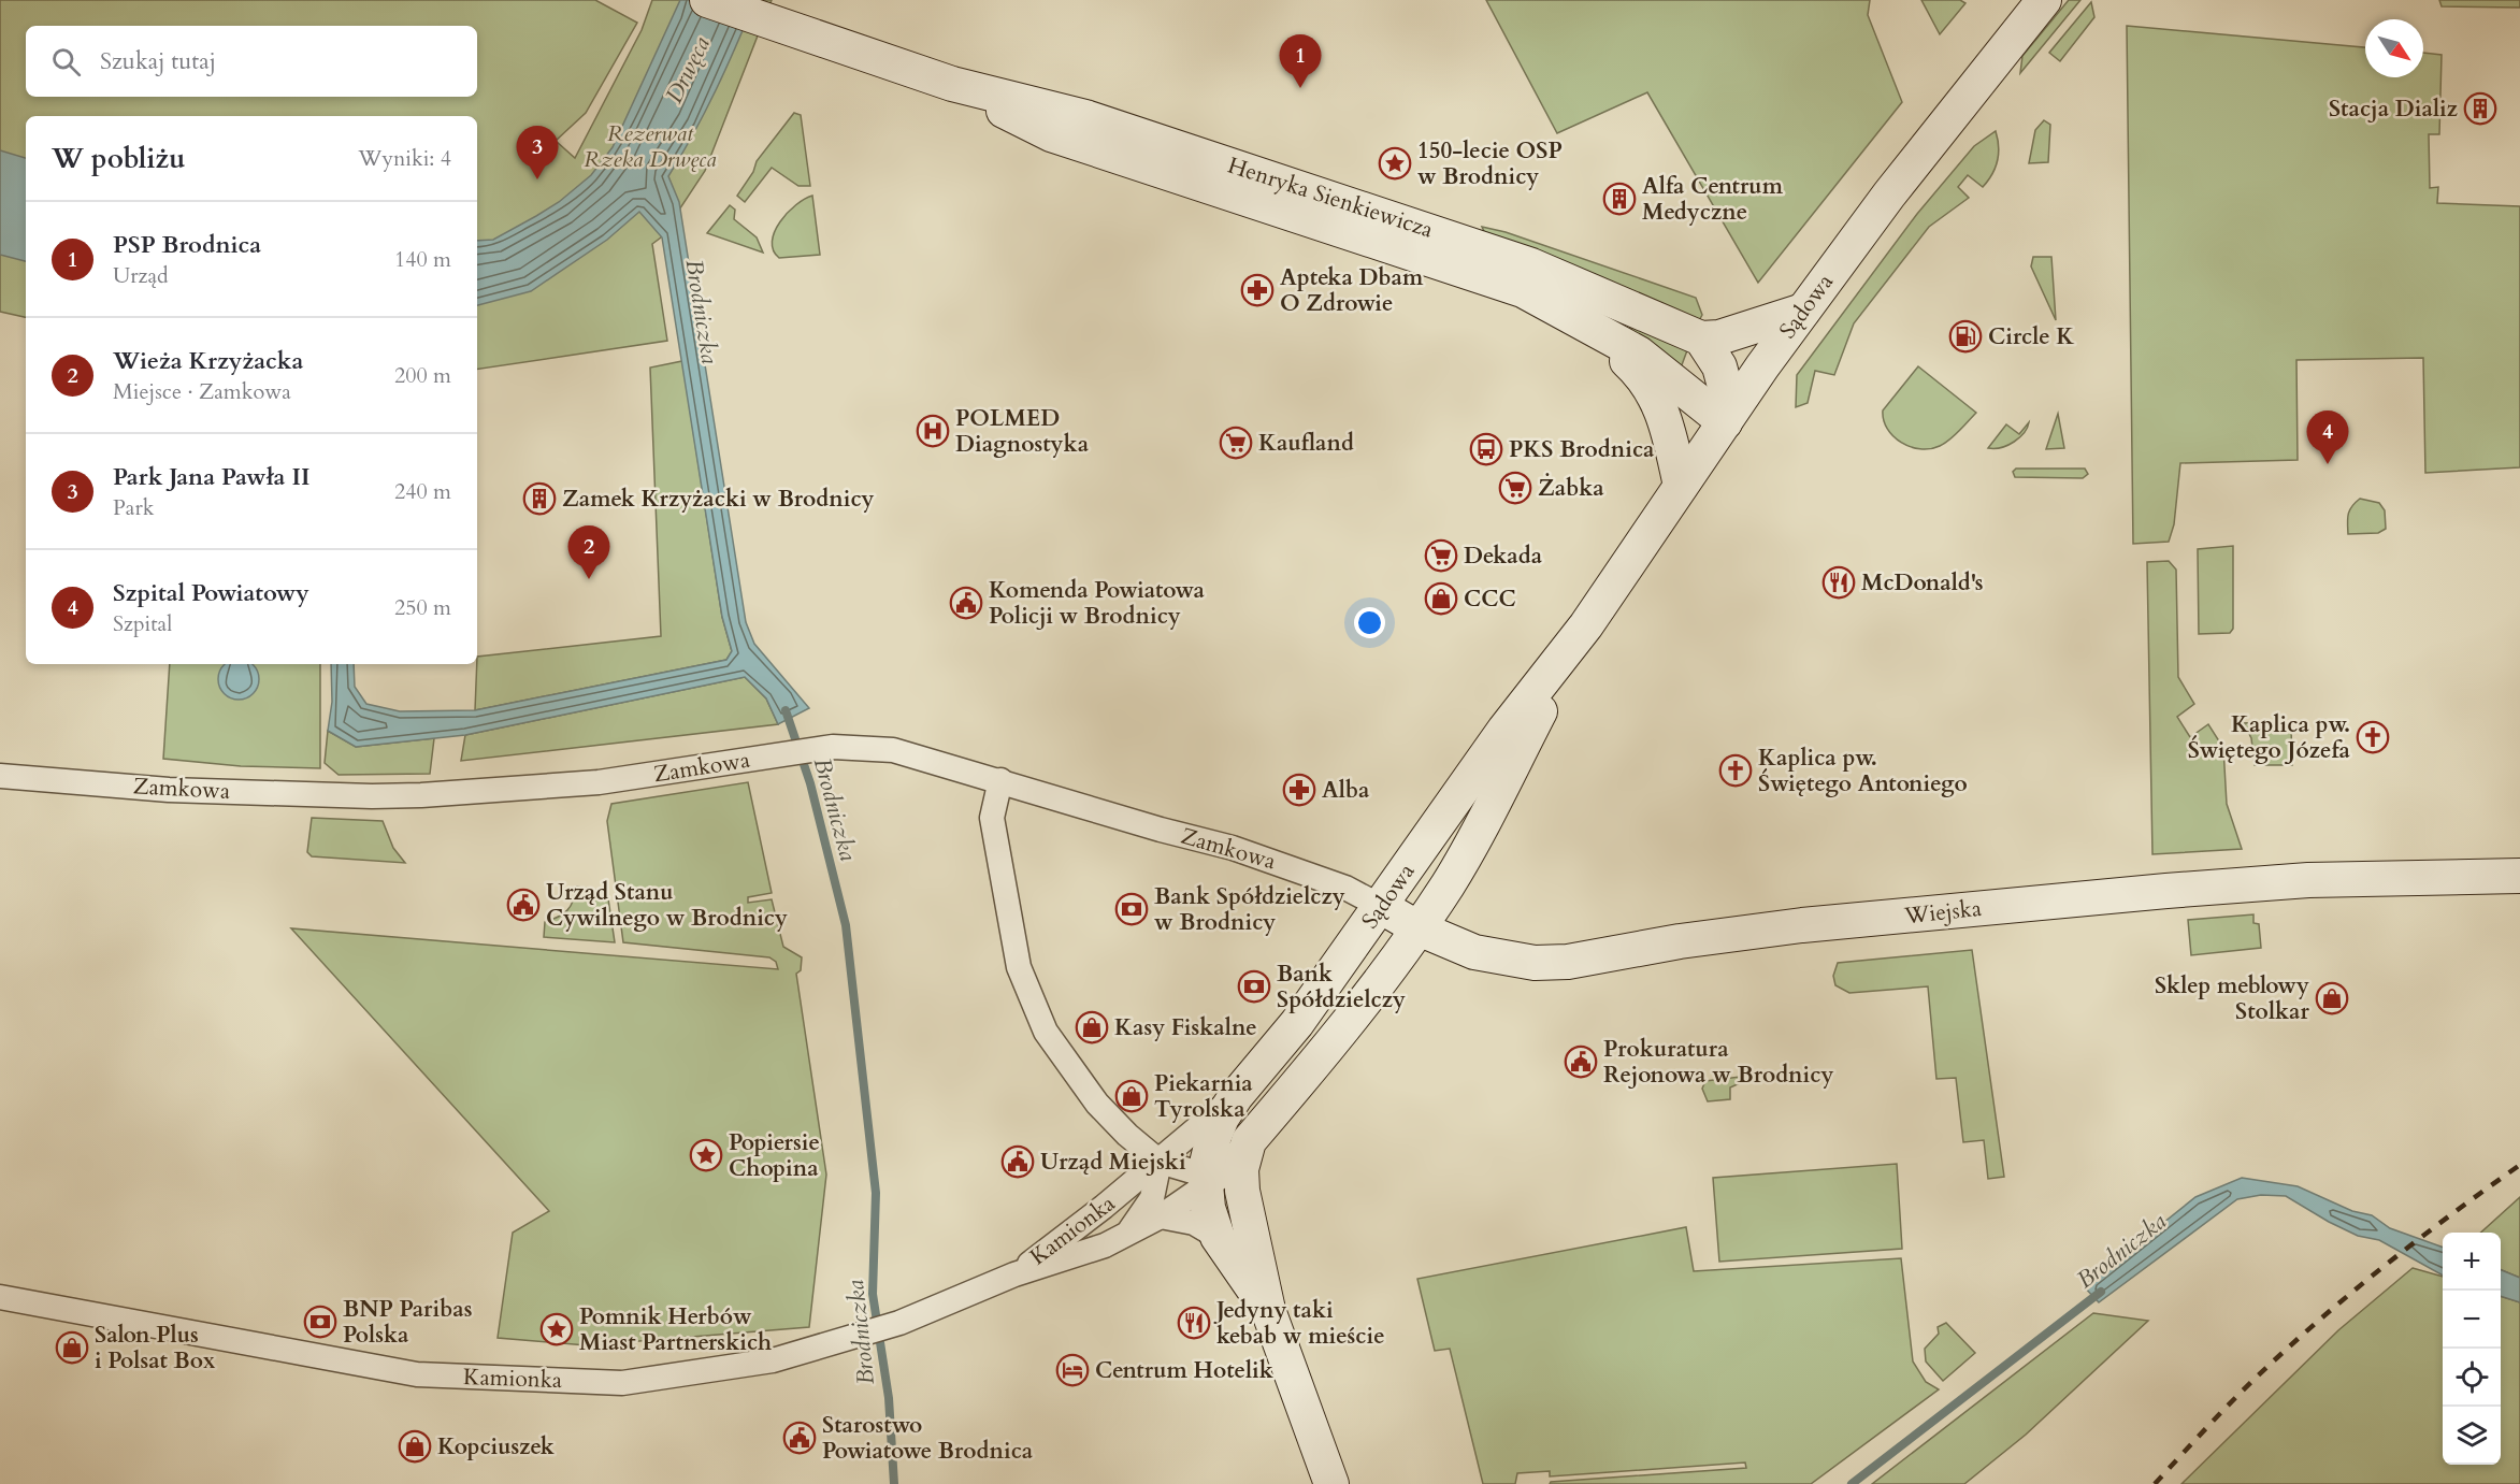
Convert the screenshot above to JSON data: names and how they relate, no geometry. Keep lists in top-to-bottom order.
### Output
{
  "streets": {
    "street": [
      "Henryka Sienkiewicza",
      "Sądowa",
      "Zamkowa",
      "Wiejska",
      "Kamionka"
    ]
  },
  "crossings": [
    ["Henryka Sienkiewicza", "Sądowa"],
    ["Sądowa", "Zamkowa"],
    ["Sądowa", "Wiejska"],
    ["Sądowa", "Kamionka"],
    ["Zamkowa", "Wiejska"]
  ],
  "water": ["Drwęca", "Brodniczka"],
  "parks": ["Rezerwat Rzeka Drwęca"],
  "places": {
    "building": ["Stacja Dializ", "Alfa Centrum Medyczne", "Zamek Krzyżacki w Brodnicy"],
    "place": ["150-lecie OSP w Brodnicy", "Popiersie Chopina", "Pomnik Herbów Miast Partnerskich"],
    "pharmacy": ["Apteka Dbam O Zdrowie", "Alba"],
    "fuel station": ["Circle K"],
    "hospital": ["POLMED Diagnostyka"],
    "supermarket": ["Kaufland", "Żabka", "Dekada"],
    "bus stop": ["PKS Brodnica"],
    "restaurant": ["McDonald's", "Jedyny taki kebab w mieście"],
    "shop": [
      "CCC",
      "Sklep meblowy Stolkar",
      "Kasy Fiskalne",
      "Piekarnia Tyrolska",
      "Salon Plus i Polsat Box",
      "Kopciuszek"
    ],
    "public building": [
      "Komenda Powiatowa Policji w Brodnicy",
      "Urząd Stanu Cywilnego w Brodnicy",
      "Prokuratura Rejonowa w Brodnicy",
      "Urząd Miejski",
      "Starostwo Powiatowe Brodnica"
    ],
    "church": ["Kaplica pw. Świętego Józefa", "Kaplica pw. Świętego Antoniego"],
    "bank": ["Bank Spółdzielczy w Brodnicy", "Bank Spółdzielczy", "BNP Paribas Polska"],
    "hotel": ["Centrum Hotelik"]
  },
  "north": "bottom right",
  "page": {
    "search": "Szukaj tutaj",
    "pins": [
      "1",
      "3",
      "4",
      "2"
    ],
    "heading": ["W pobliżu", "Wyniki: 4"],
    "list": [
      {
        "mark": "1",
        "name": "PSP Brodnica",
        "note": "Urząd",
        "value": "140 m"
      },
      {
        "mark": "2",
        "name": "Wieża Krzyżacka",
        "note": "Miejsce · Zamkowa",
        "value": "200 m"
      },
      {
        "mark": "3",
        "name": "Park Jana Pawła II",
        "note": "Park",
        "value": "240 m"
      },
      {
        "mark": "4",
        "name": "Szpital Powiatowy",
        "note": "Szpital",
        "value": "250 m"
      }
    ],
    "map_buttons": ["+", "−"]
  }
}
